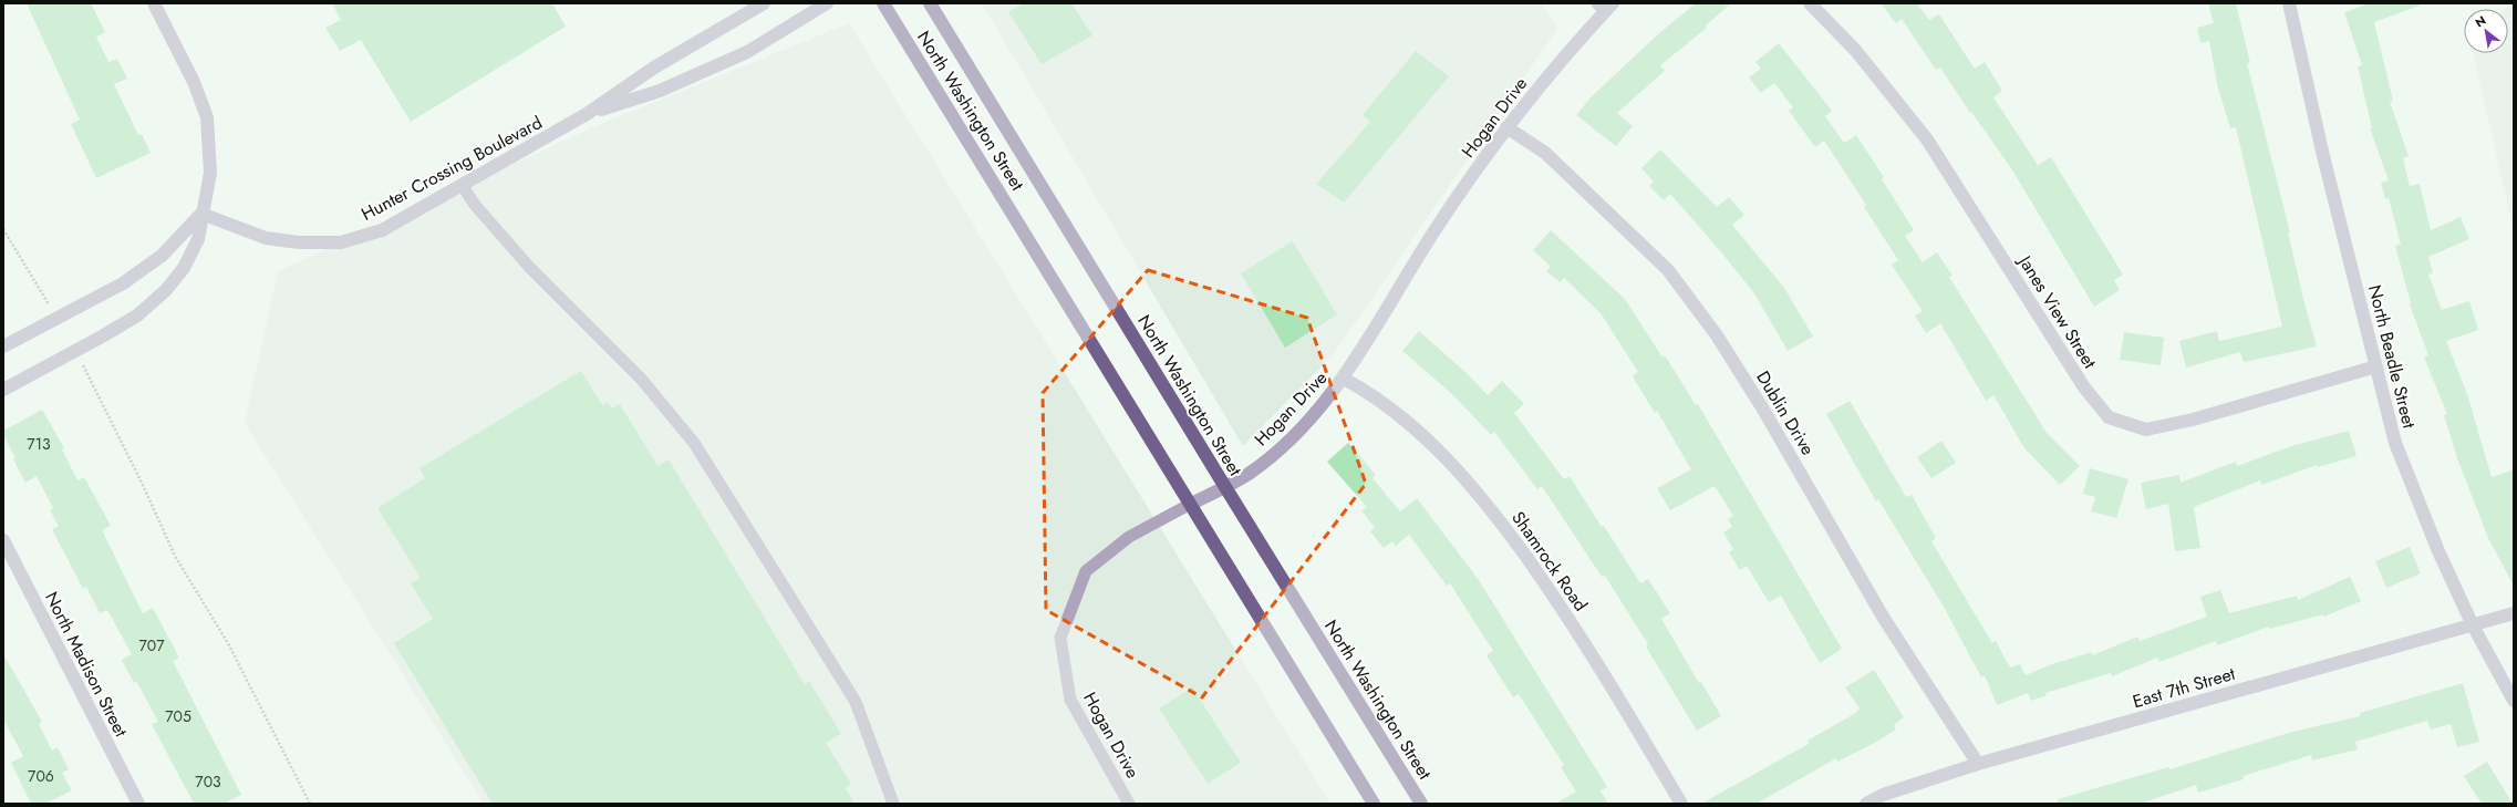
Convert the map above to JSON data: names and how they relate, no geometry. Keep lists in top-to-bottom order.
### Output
{
  "streets": {
    "main road": ["North Washington Street"],
    "street": [
      "Hogan Drive",
      "Hunter Crossing Boulevard",
      "Janes View Street",
      "North Beadle Street",
      "Dublin Drive",
      "Shamrock Road",
      "North Madison Street",
      "East 7th Street"
    ]
  },
  "crossings": [
    ["North Washington Street", "Hogan Drive"],
    ["Hogan Drive", "Dublin Drive"],
    ["Hogan Drive", "Shamrock Road"],
    ["Janes View Street", "North Beadle Street"],
    ["North Beadle Street", "East 7th Street"],
    ["Dublin Drive", "East 7th Street"]
  ],
  "house_numbers": [
    "713",
    "707",
    "705",
    "706",
    "703"
  ],
  "north": "top left"
}
